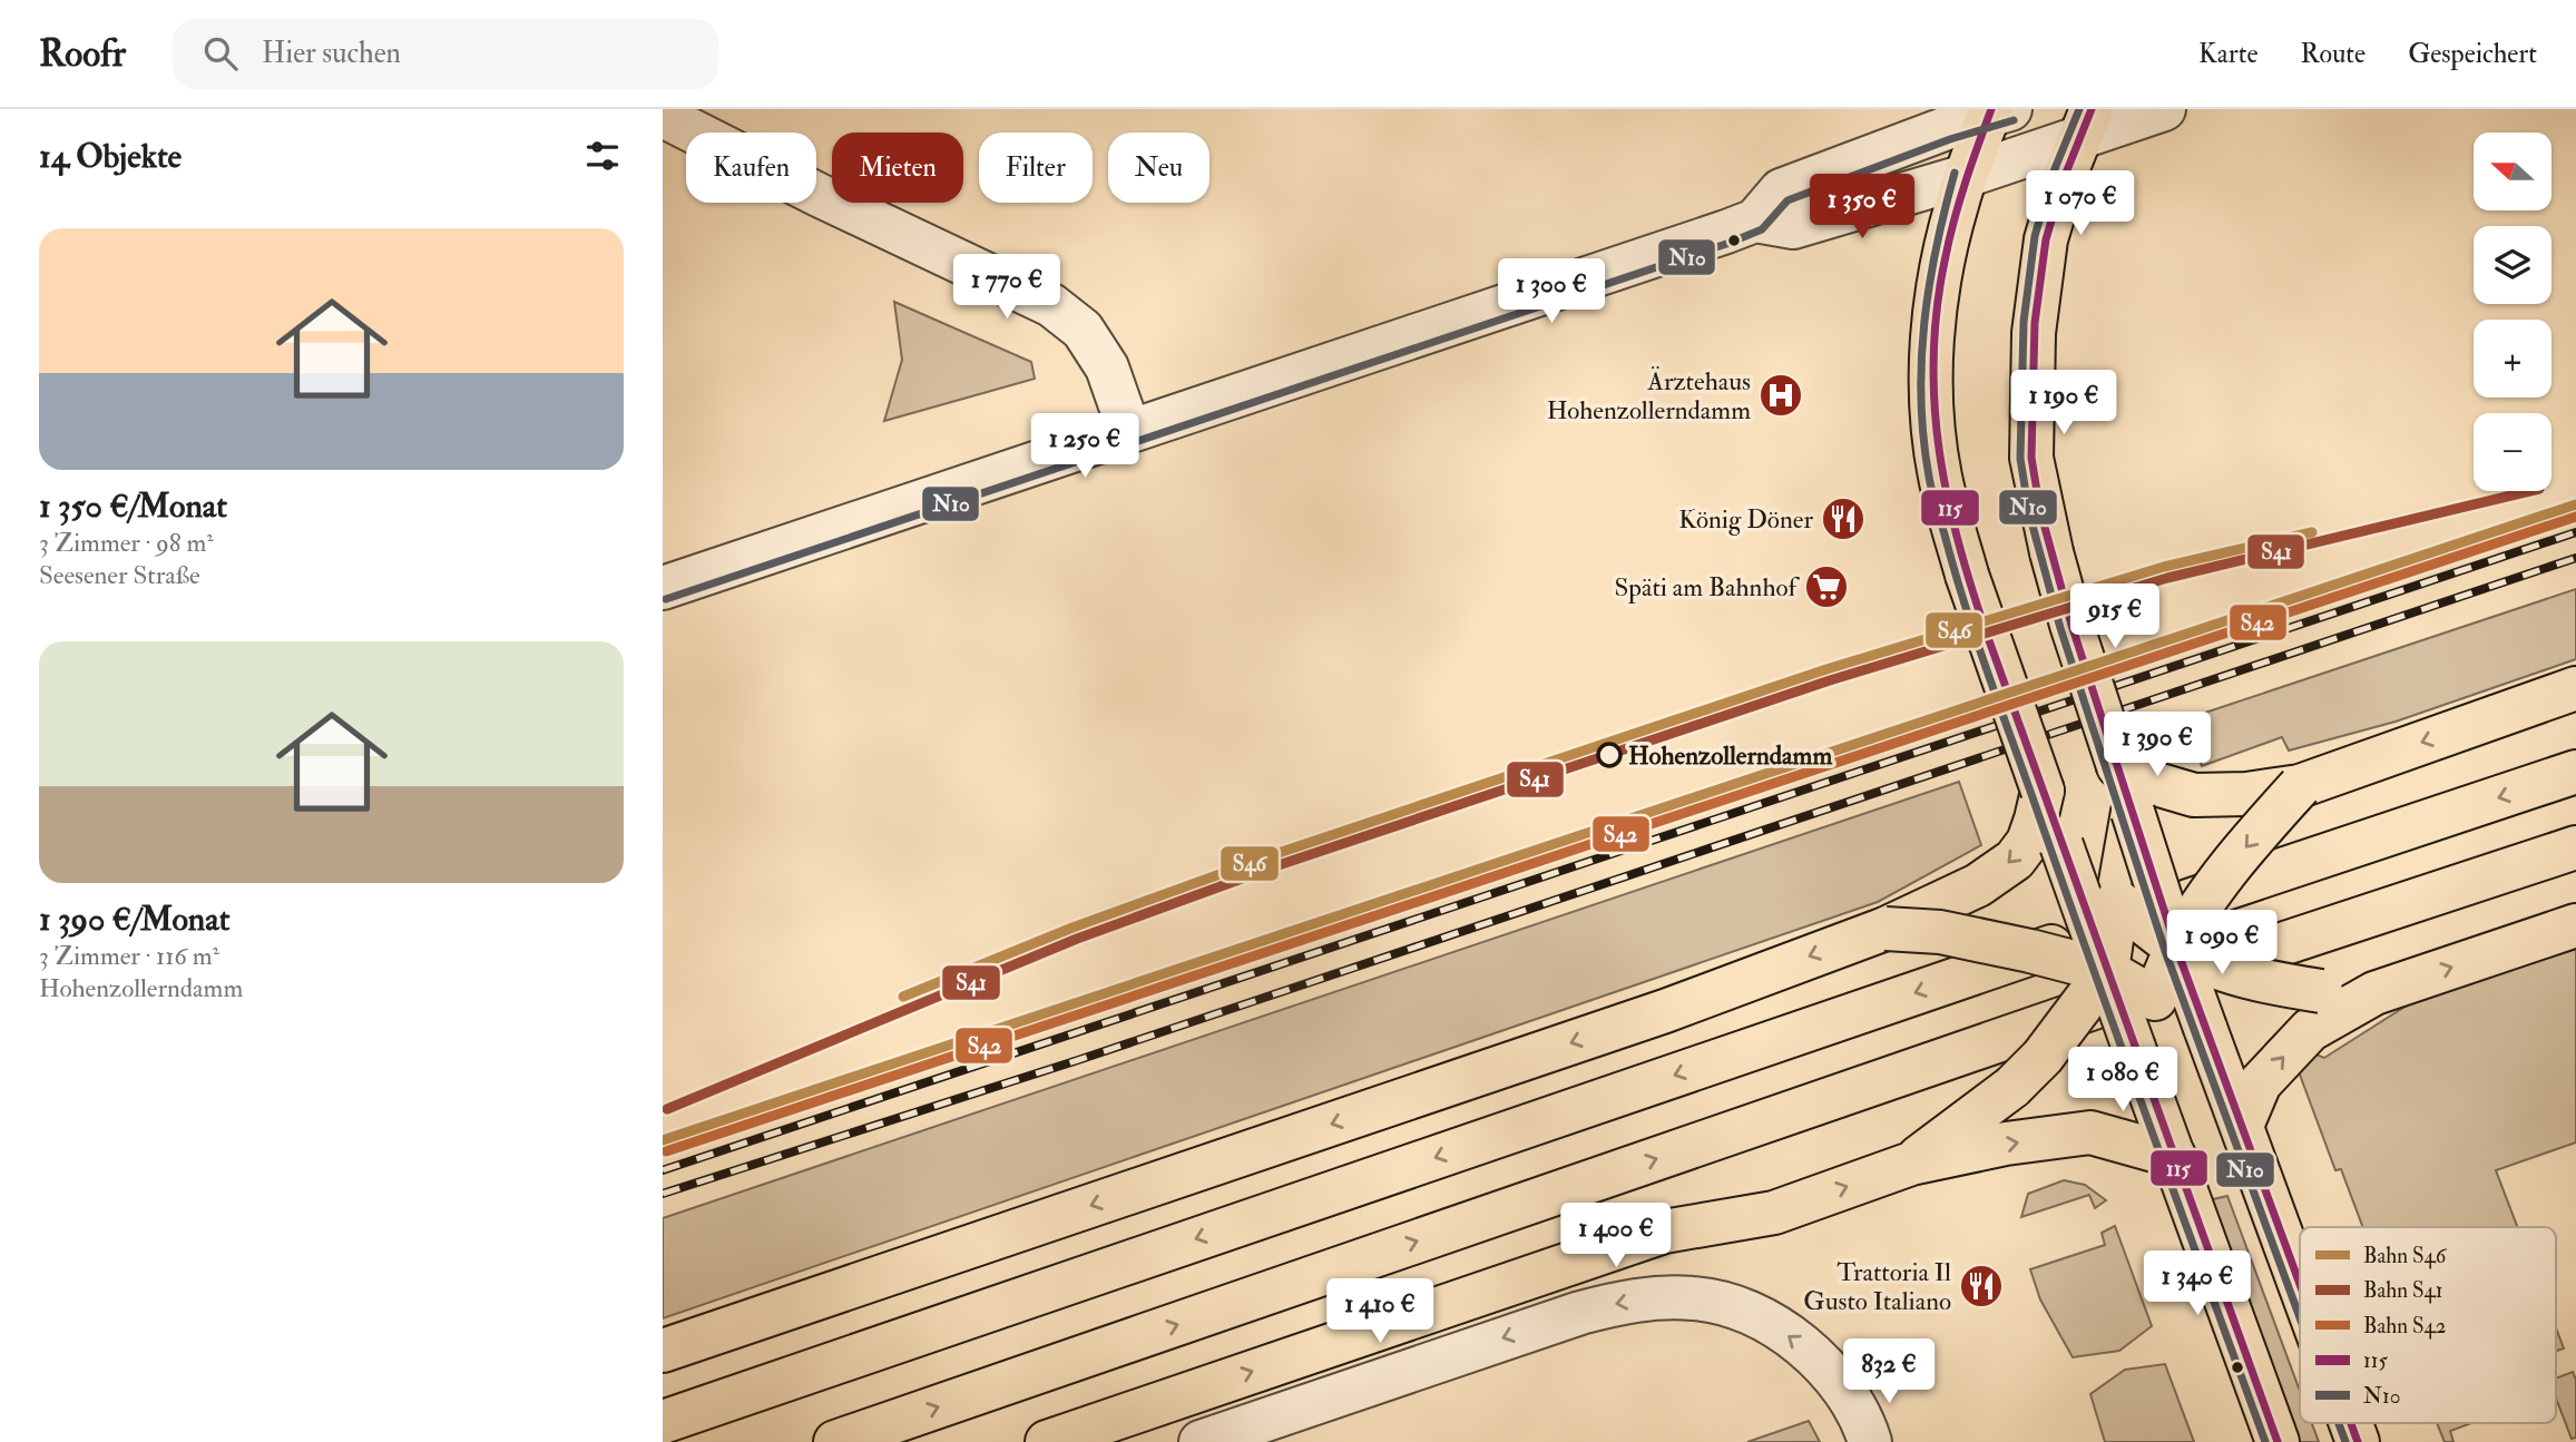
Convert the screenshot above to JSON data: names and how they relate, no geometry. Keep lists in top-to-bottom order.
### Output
{
  "places": {
    "hospital": ["Ärztehaus Hohenzollerndamm"],
    "restaurant": ["König Döner", "Trattoria Il Gusto Italiano"],
    "supermarket": ["Späti am Bahnhof"],
    "other": ["Hohenzollerndamm"]
  },
  "lines": [
    "transit line 115",
    "transit line N10",
    "rail line S41",
    "rail line S46",
    "rail line S42"
  ],
  "legend": [
    "Bahn S46",
    "Bahn S41",
    "Bahn S42",
    "115",
    "N10"
  ],
  "north": "left",
  "page": {
    "header": "Roofr",
    "search": "Hier suchen",
    "nav": ["Karte", "Route", "Gespeichert"],
    "heading": "14 Objekte",
    "map_buttons": ["+", "−"],
    "chip": [
      "Kaufen",
      "Mieten",
      "Filter",
      "Neu"
    ],
    "price": [
      "1 070 €",
      "1 350 €",
      "1 770 €",
      "1 300 €",
      "1 190 €",
      "1 250 €",
      "915 €",
      "1 390 €",
      "1 090 €",
      "1 080 €",
      "1 400 €",
      "1 340 €",
      "1 410 €",
      "832 €"
    ],
    "list": [
      {
        "name": "1 350 €/Monat",
        "note": "3 Zimmer · 98 m² · Seesener Straße"
      },
      {
        "name": "1 390 €/Monat",
        "note": "3 Zimmer · 116 m² · Hohenzollerndamm"
      }
    ]
  }
}
